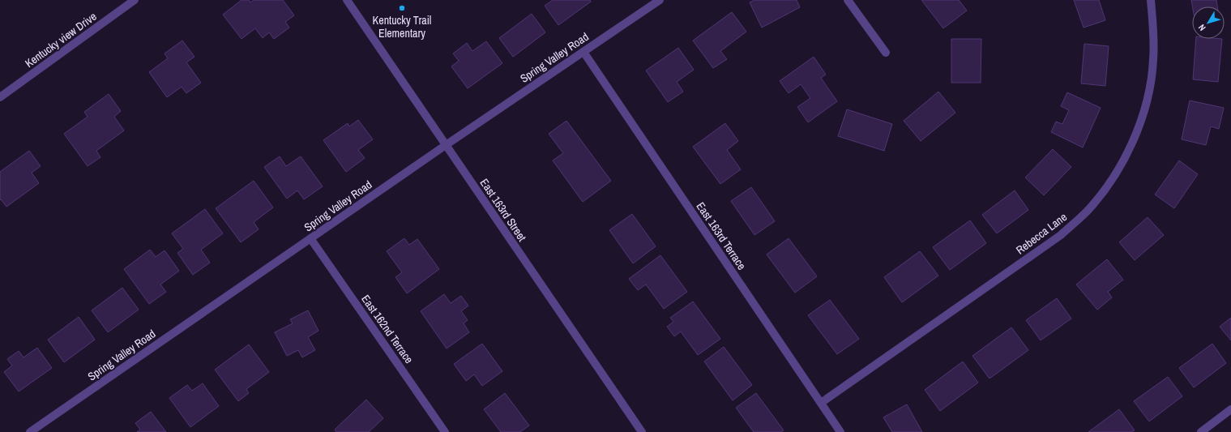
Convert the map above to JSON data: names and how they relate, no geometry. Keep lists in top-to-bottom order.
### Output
{
  "streets": {
    "street": [
      "Kentucky view Drive",
      "Spring Valley Road",
      "East 163rd Street",
      "Rebecca Lane",
      "East 163rd Terrace",
      "East 162nd Terrace"
    ]
  },
  "crossings": [
    ["Spring Valley Road", "East 163rd Street"],
    ["Spring Valley Road", "East 163rd Terrace"],
    ["Spring Valley Road", "East 162nd Terrace"],
    ["Rebecca Lane", "East 163rd Terrace"]
  ],
  "places": ["Kentucky Trail Elementary"],
  "north": "bottom left"
}
